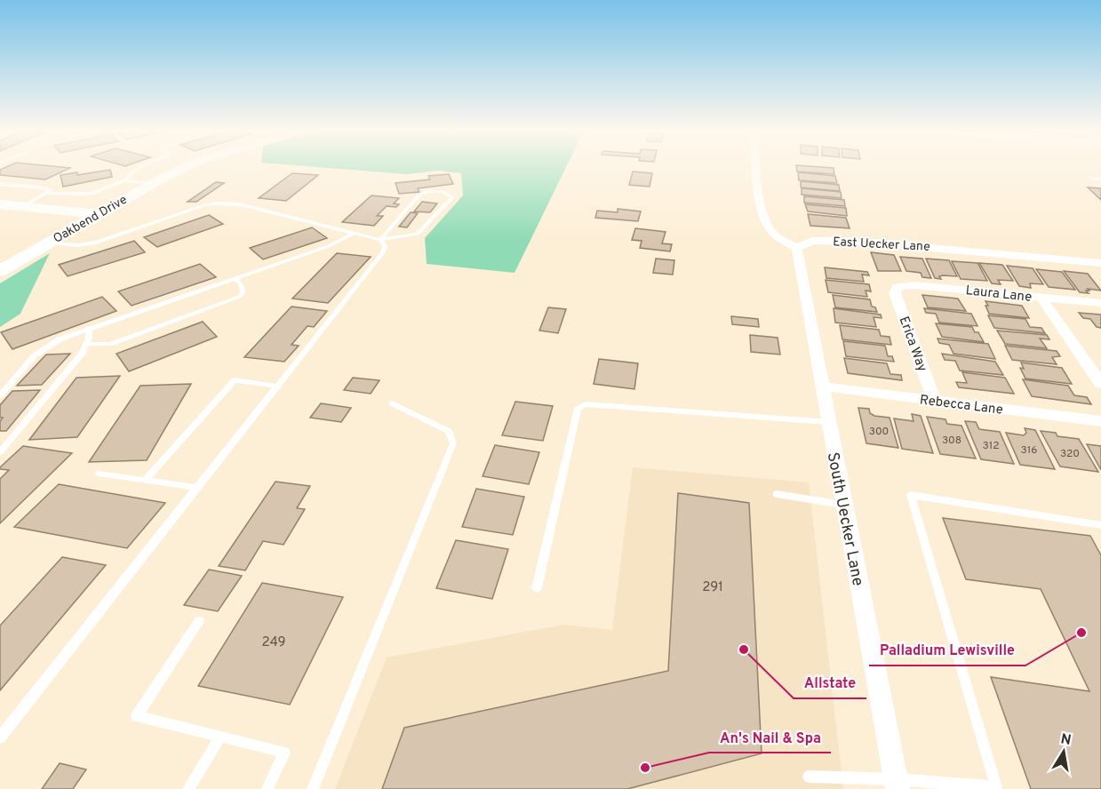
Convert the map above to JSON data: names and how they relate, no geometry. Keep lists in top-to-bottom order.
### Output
{
  "streets": {
    "street": [
      "Oakbend Drive",
      "East Uecker Lane",
      "Laura Lane",
      "Erica Way",
      "Rebecca Lane",
      "South Uecker Lane"
    ]
  },
  "crossings": [
    ["East Uecker Lane", "South Uecker Lane"],
    ["Laura Lane", "Erica Way"],
    ["Erica Way", "Rebecca Lane"],
    ["Rebecca Lane", "South Uecker Lane"]
  ],
  "places": ["Palladium Lewisville", "Allstate", "An's Nail & Spa"],
  "house_numbers": [
    "300",
    "308",
    "312",
    "316",
    "320",
    "291",
    "249"
  ],
  "north": "top"
}
